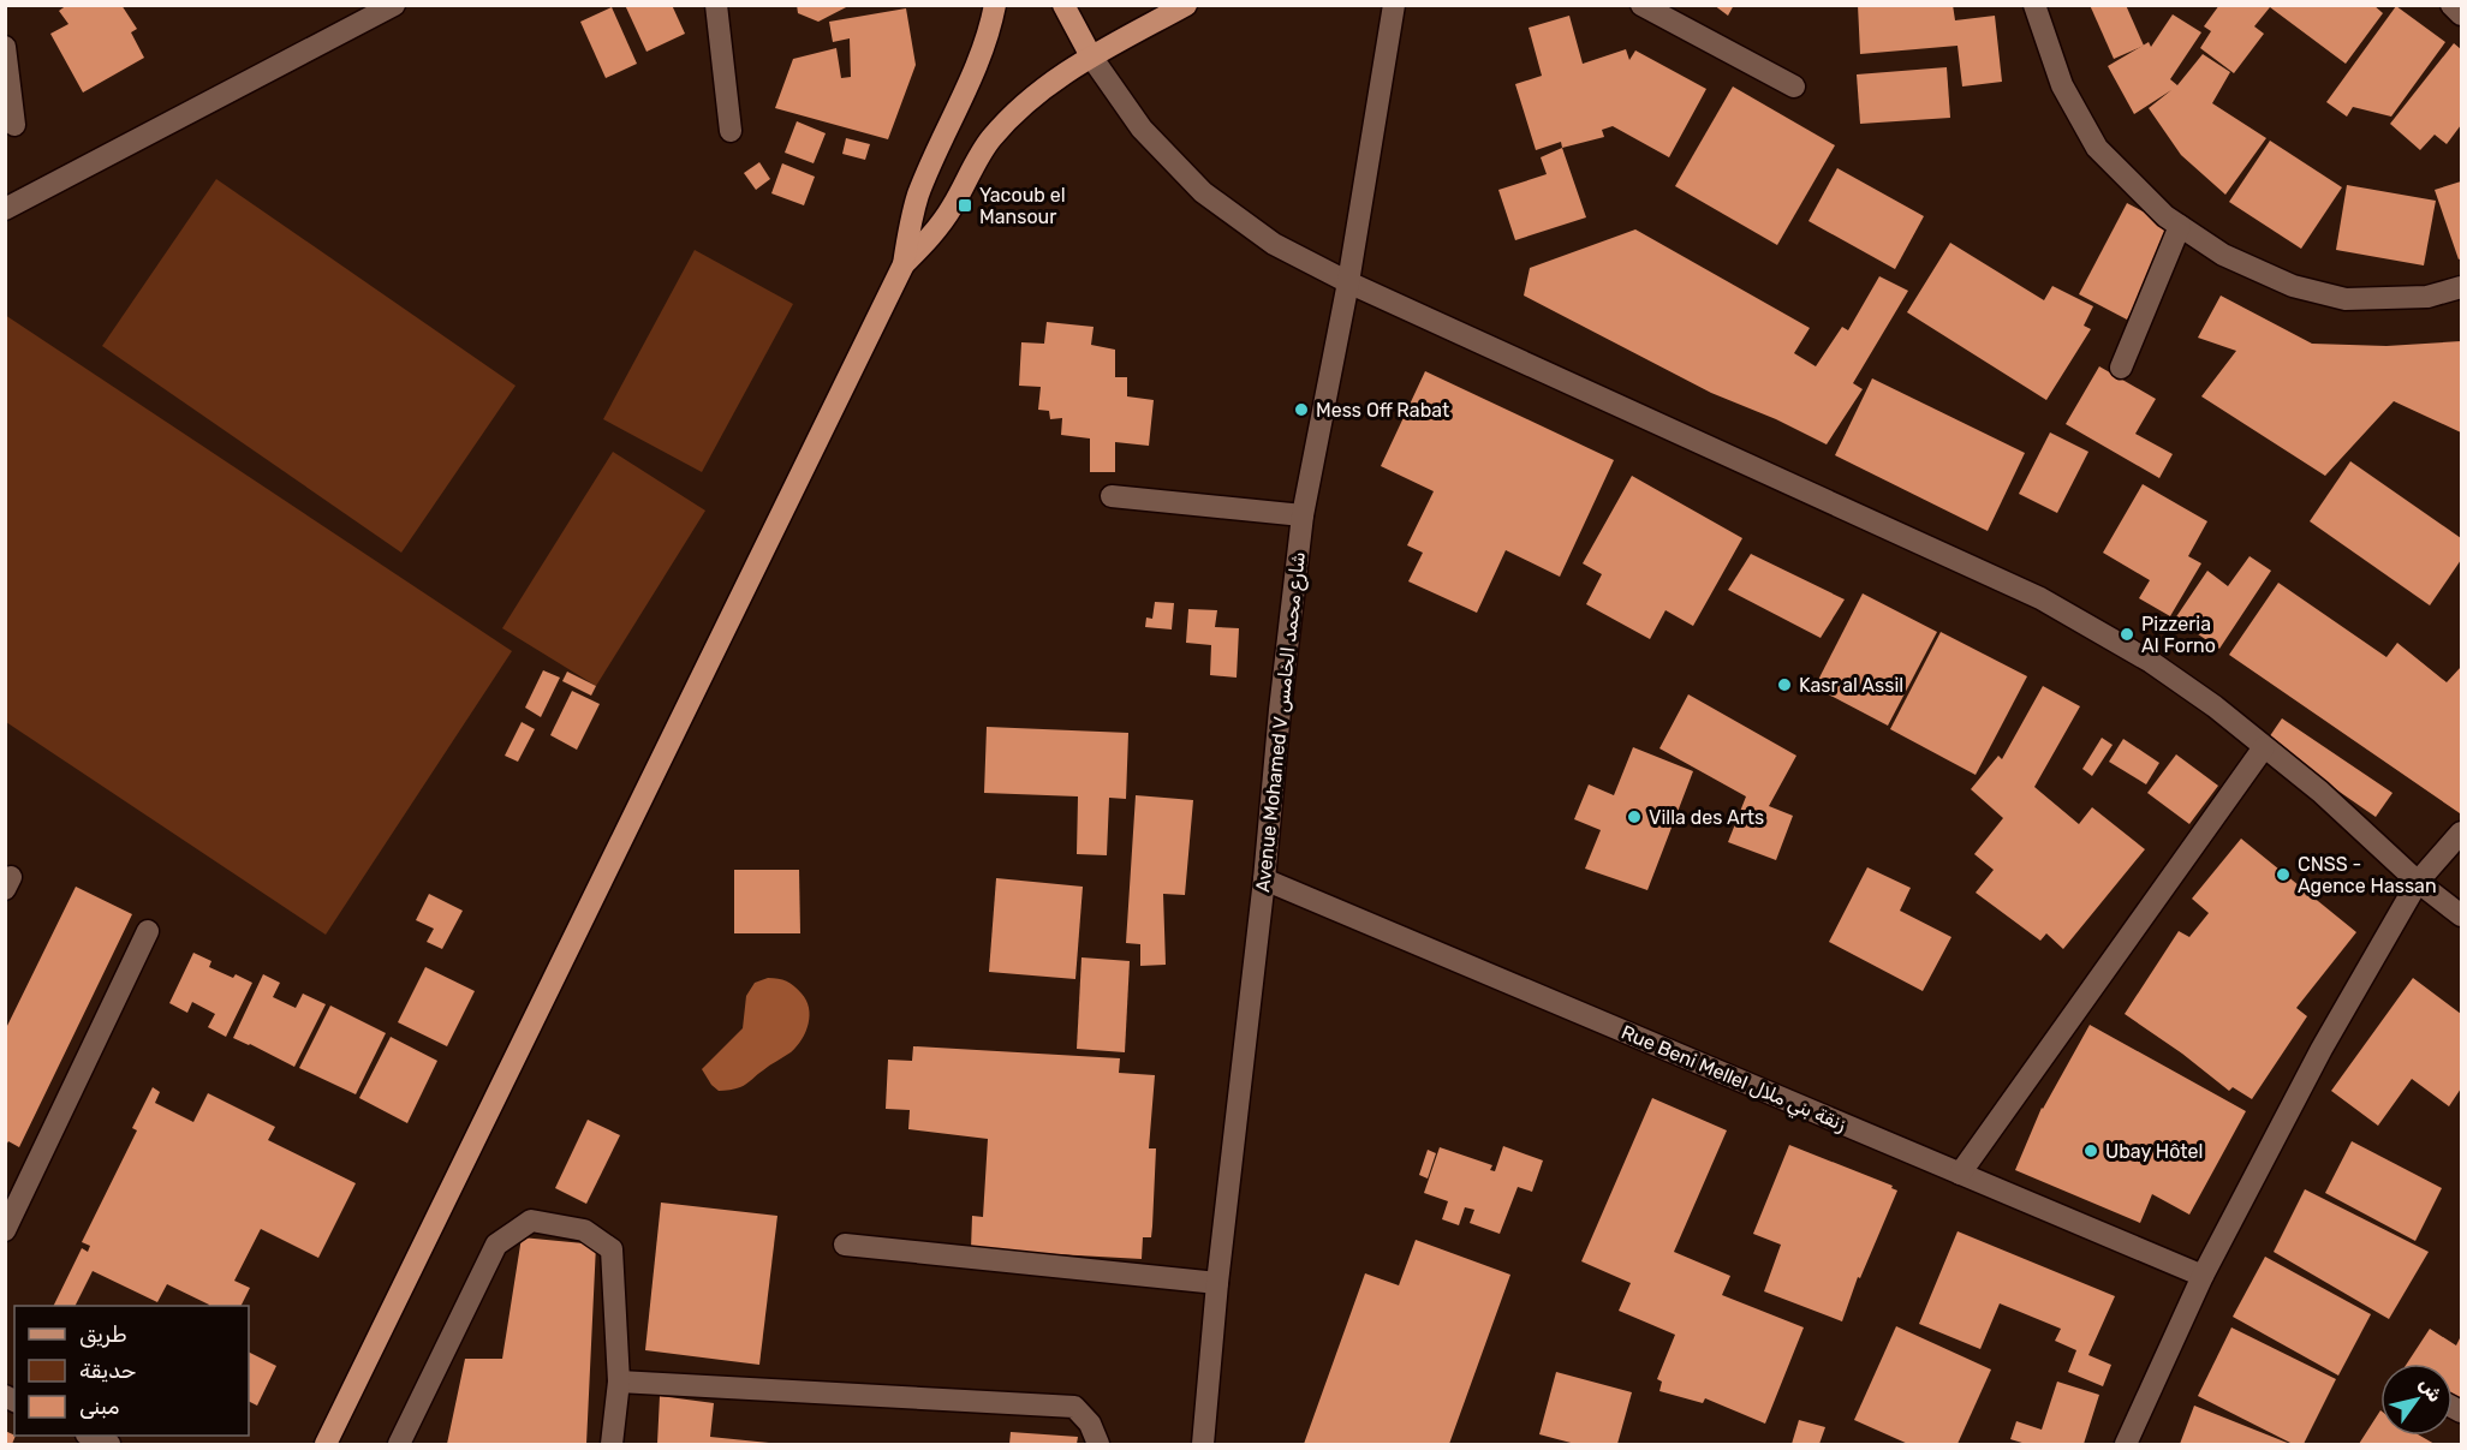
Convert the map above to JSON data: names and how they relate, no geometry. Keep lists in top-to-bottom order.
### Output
{
  "streets": {
    "street": ["Avenue Mohamed V شارع محمد الخامس", "Rue Beni Mellel زنقة بني ملال"]
  },
  "crossings": [
    ["Avenue Mohamed V شارع محمد الخامس", "Rue Beni Mellel زنقة بني ملال"]
  ],
  "places": {
    "transit": ["Yacoub el Mansour"],
    "other": [
      "Mess Off Rabat",
      "Pizzeria Al Forno",
      "Kasr al Assil",
      "Villa des Arts",
      "CNSS - Agence Hassan",
      "Ubay Hôtel"
    ]
  },
  "legend": ["طريق", "حديقة", "مبنى"],
  "north": "top right"
}
